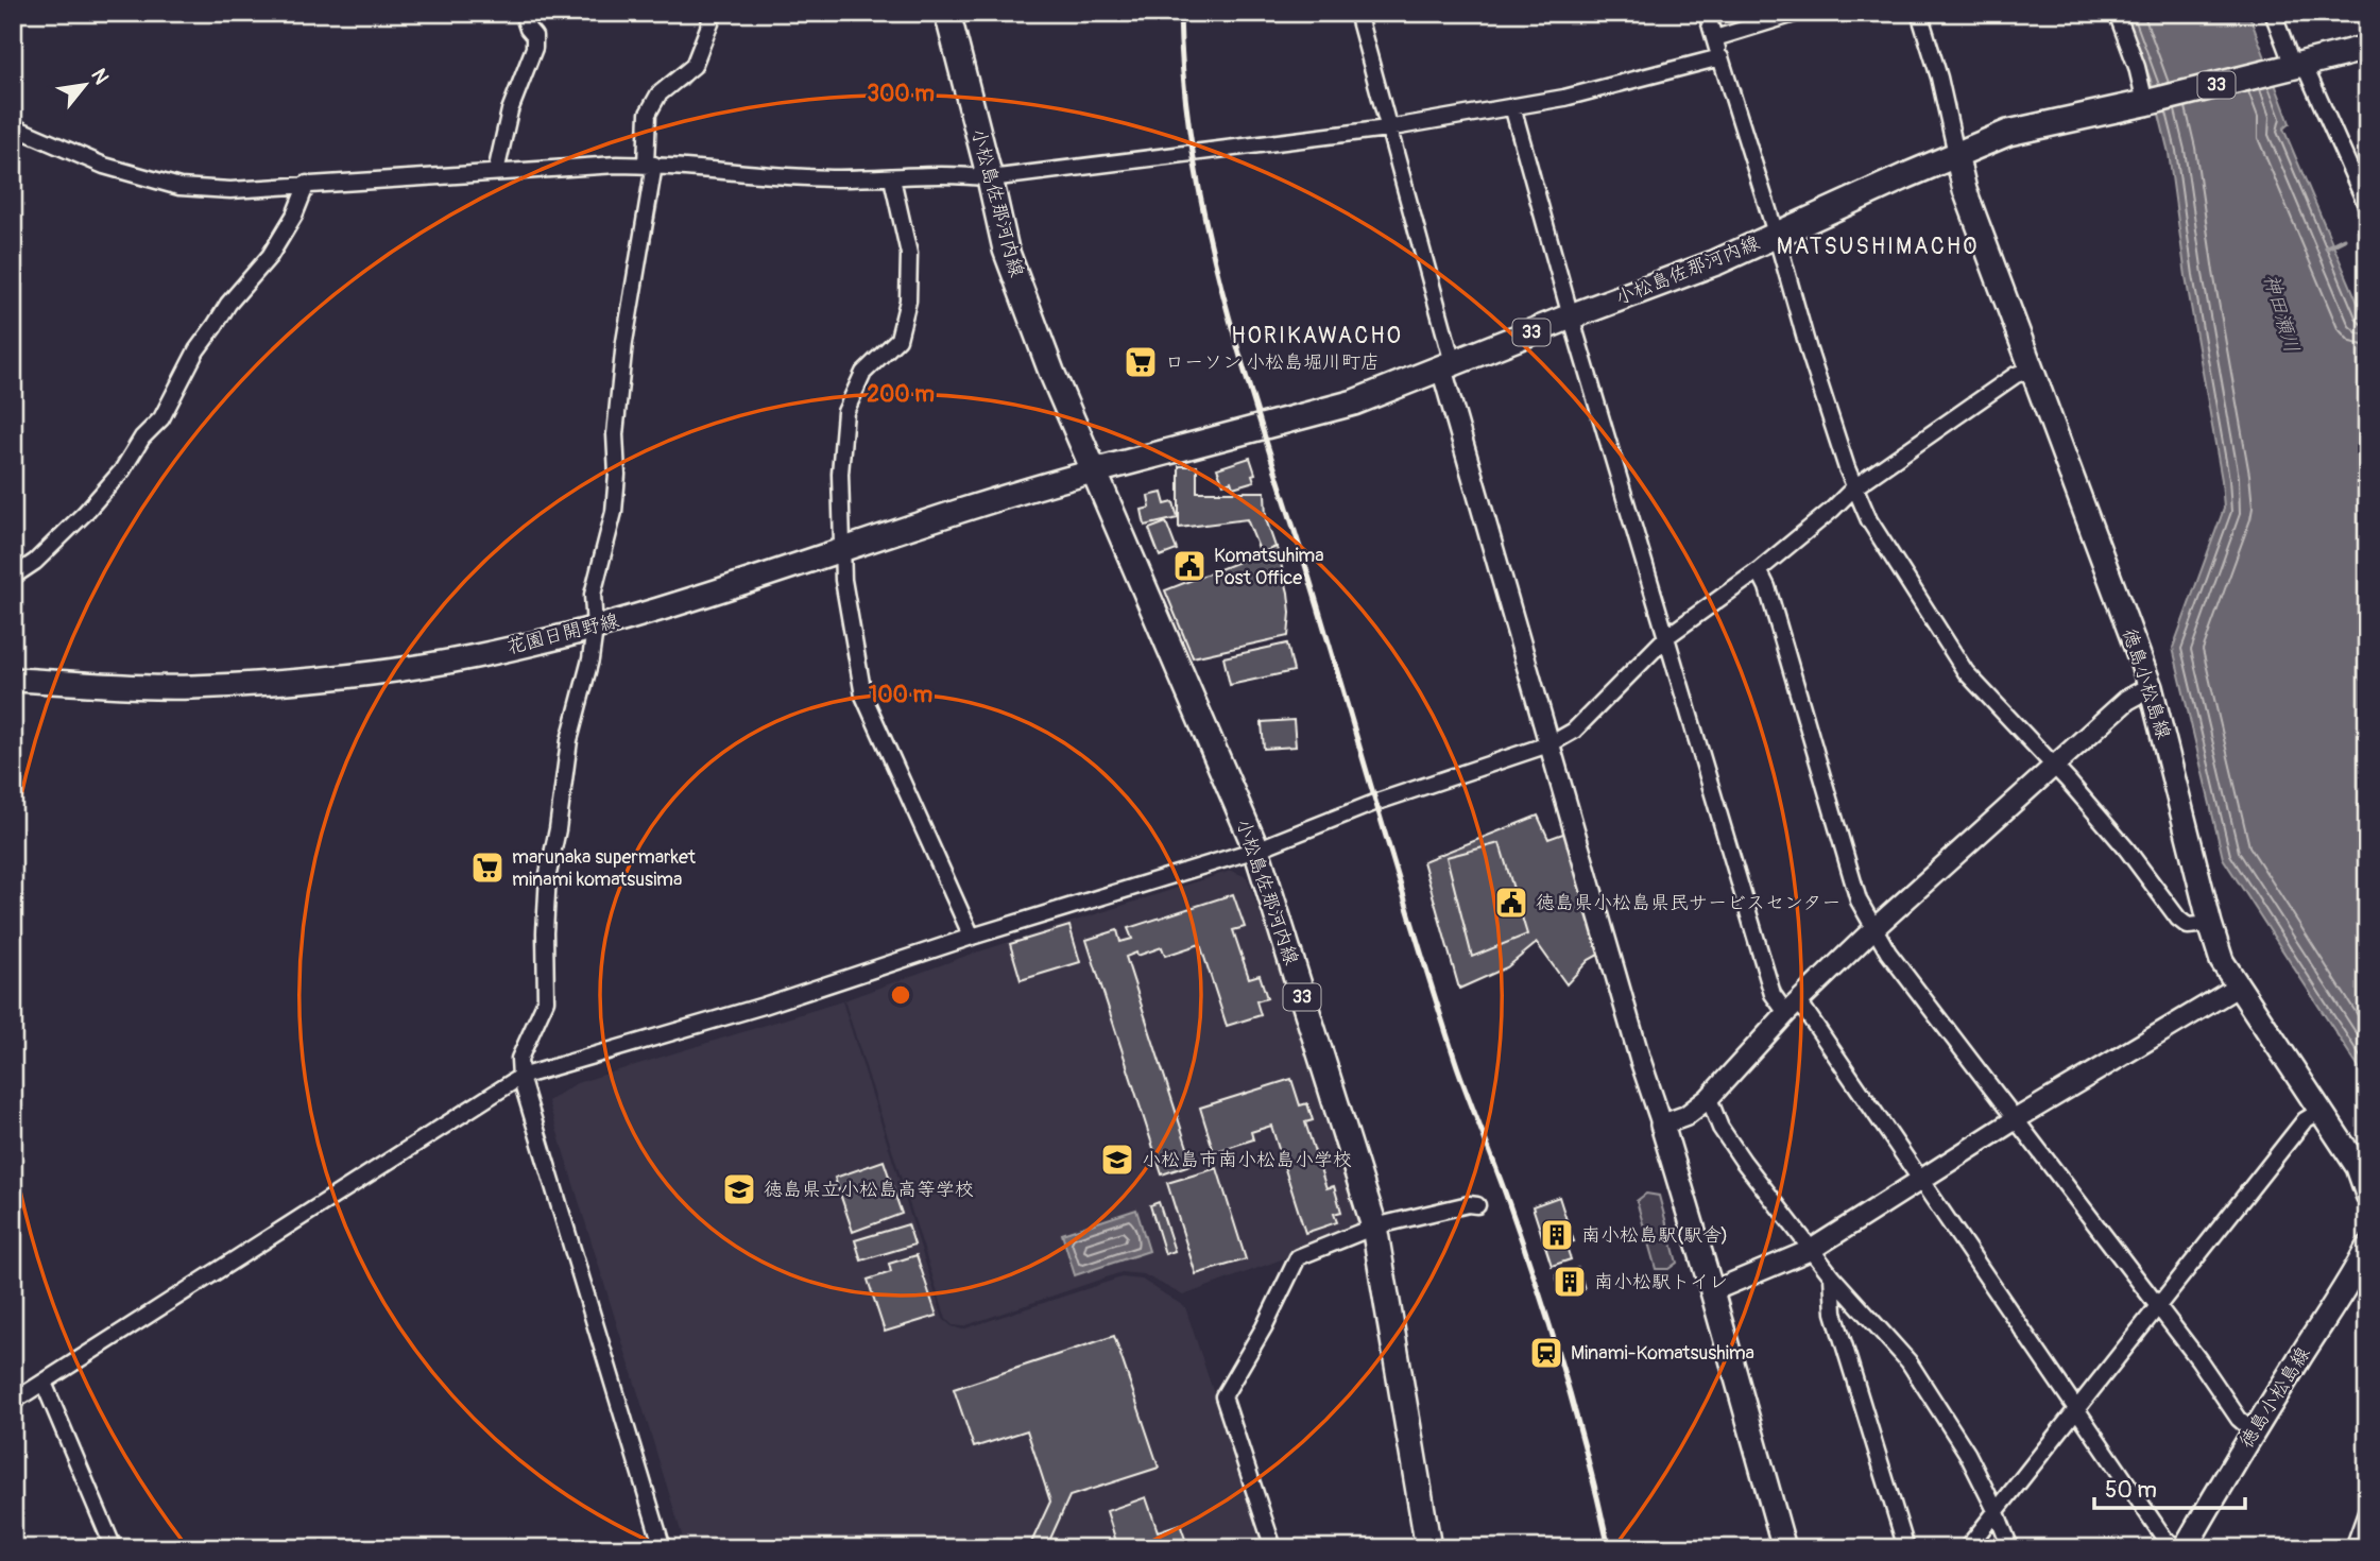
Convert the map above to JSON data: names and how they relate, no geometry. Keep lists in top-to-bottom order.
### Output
{
  "streets": {
    "main road": [
      "33",
      "小松島佐那河内線",
      "花園日開野線",
      "徳島小松島線"
    ]
  },
  "crossings": [
    ["小松島佐那河内線", "花園日開野線"],
    ["小松島佐那河内線", "徳島小松島線"]
  ],
  "districts": ["MATSUSHIMACHO", "HORIKAWACHO"],
  "water": ["神田瀬川"],
  "places": {
    "supermarket": ["ローソン 小松島堀川町店", "marunaka supermarket minami komatsusima"],
    "public building": ["Komatsuhima Post Office", "徳島県小松島県民サービスセンター"],
    "school or university": ["小松島市南小松島小学校", "徳島県立小松島高等学校"],
    "building": ["南小松島駅(駅舎)", "南小松駅トイレ"],
    "station": ["Minami-Komatsushima"]
  },
  "scale_bar": "50 m",
  "north": "top right",
  "rings": ["300 m", "200 m", "100 m"]
}
